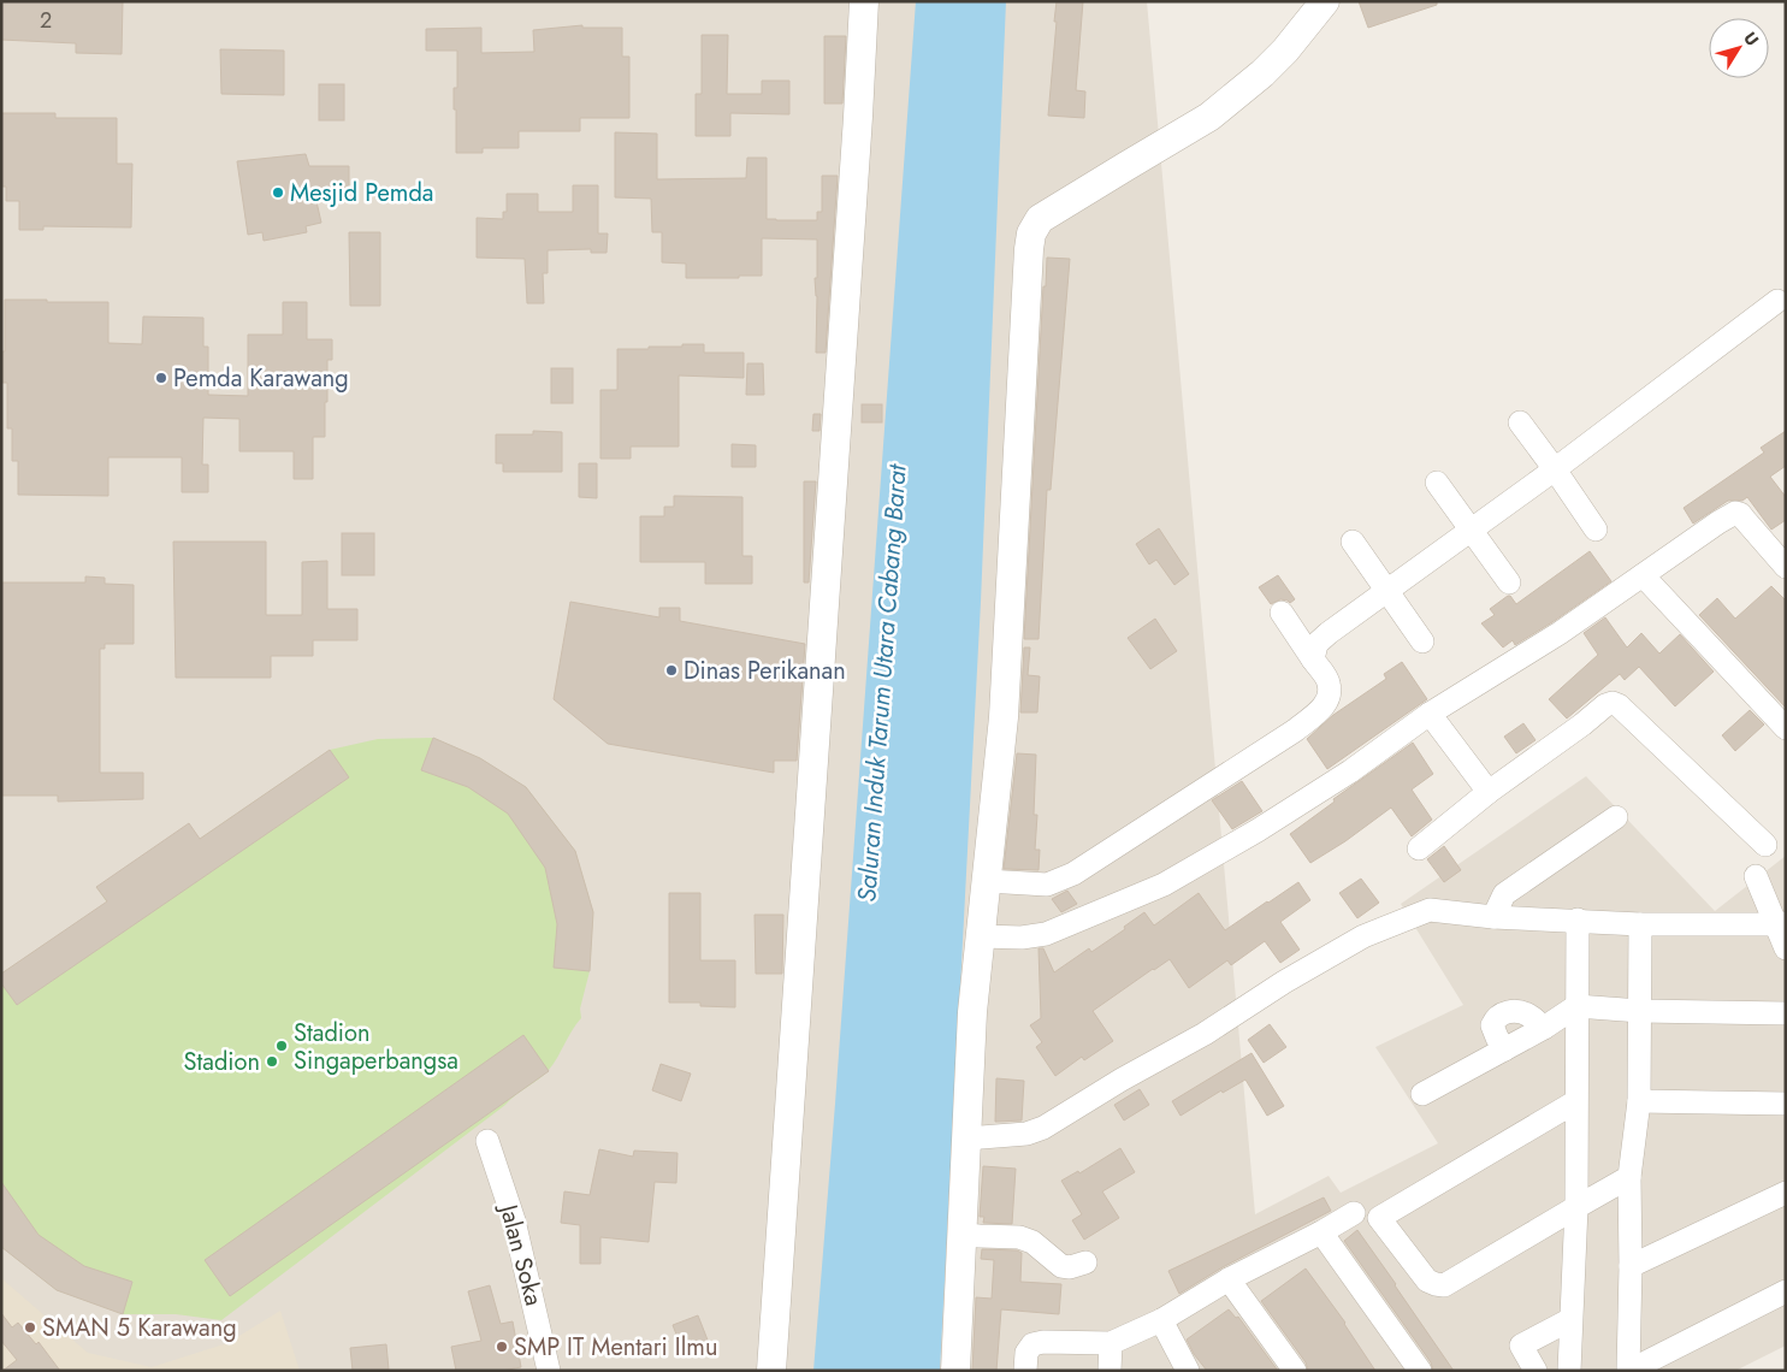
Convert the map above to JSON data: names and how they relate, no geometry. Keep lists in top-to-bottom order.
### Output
{
  "streets": {
    "street": ["Jalan Soka"]
  },
  "water": ["Saluran Induk Tarum Utara Cabang Barat"],
  "places": [
    "Mesjid Pemda",
    "Pemda Karawang",
    "Dinas Perikanan",
    "Stadion Singaperbangsa",
    "Stadion",
    "SMAN 5 Karawang",
    "SMP IT Mentari Ilmu"
  ],
  "house_numbers": ["2"],
  "north": "top right"
}
